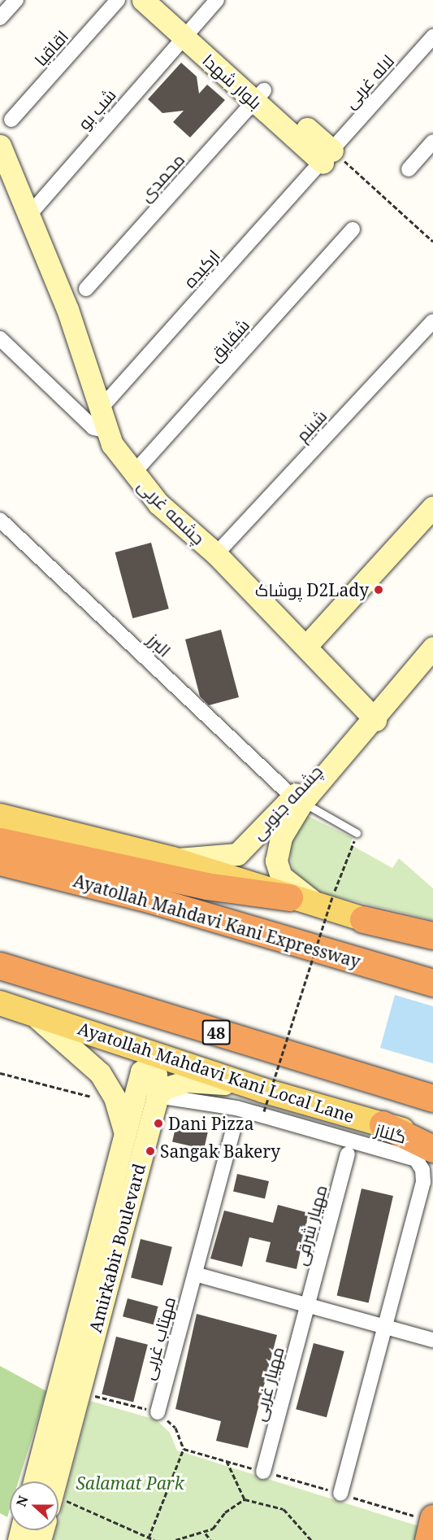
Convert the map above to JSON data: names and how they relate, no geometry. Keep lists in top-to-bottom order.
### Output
{
  "streets": {
    "highway": ["Ayatollah Mahdavi Kani Expressway", "48"],
    "main road": ["Ayatollah Mahdavi Kani Local Lane"],
    "street": [
      "اقاقیا",
      "بلوار شهدا",
      "لاله غربی",
      "شب بو",
      "محمدی",
      "ارکیده",
      "شقایق",
      "شبنم",
      "چشمه غربی",
      "البرز",
      "چشمه جنوبی",
      "گلناز",
      "مهیار شرقی",
      "Amirkabir Boulevard",
      "مهتاب غربی",
      "مهیار غربی"
    ]
  },
  "crossings": [
    ["بلوار شهدا", "لاله غربی"],
    ["بلوار شهدا", "شب بو"],
    ["بلوار شهدا", "محمدی"],
    ["بلوار شهدا", "ارکیده"],
    ["لاله غربی", "ارکیده"],
    ["شب بو", "چشمه غربی"],
    ["ارکیده", "چشمه غربی"],
    ["شقایق", "چشمه غربی"],
    ["شبنم", "چشمه غربی"],
    ["چشمه غربی", "چشمه جنوبی"],
    ["البرز", "چشمه جنوبی"],
    ["گلناز", "Amirkabir Boulevard"],
    ["مهیار شرقی", "مهیار غربی"]
  ],
  "parks": ["Salamat Park"],
  "places": ["پوشاک D2Lady", "Dani Pizza", "Sangak Bakery"],
  "north": "left"
}
